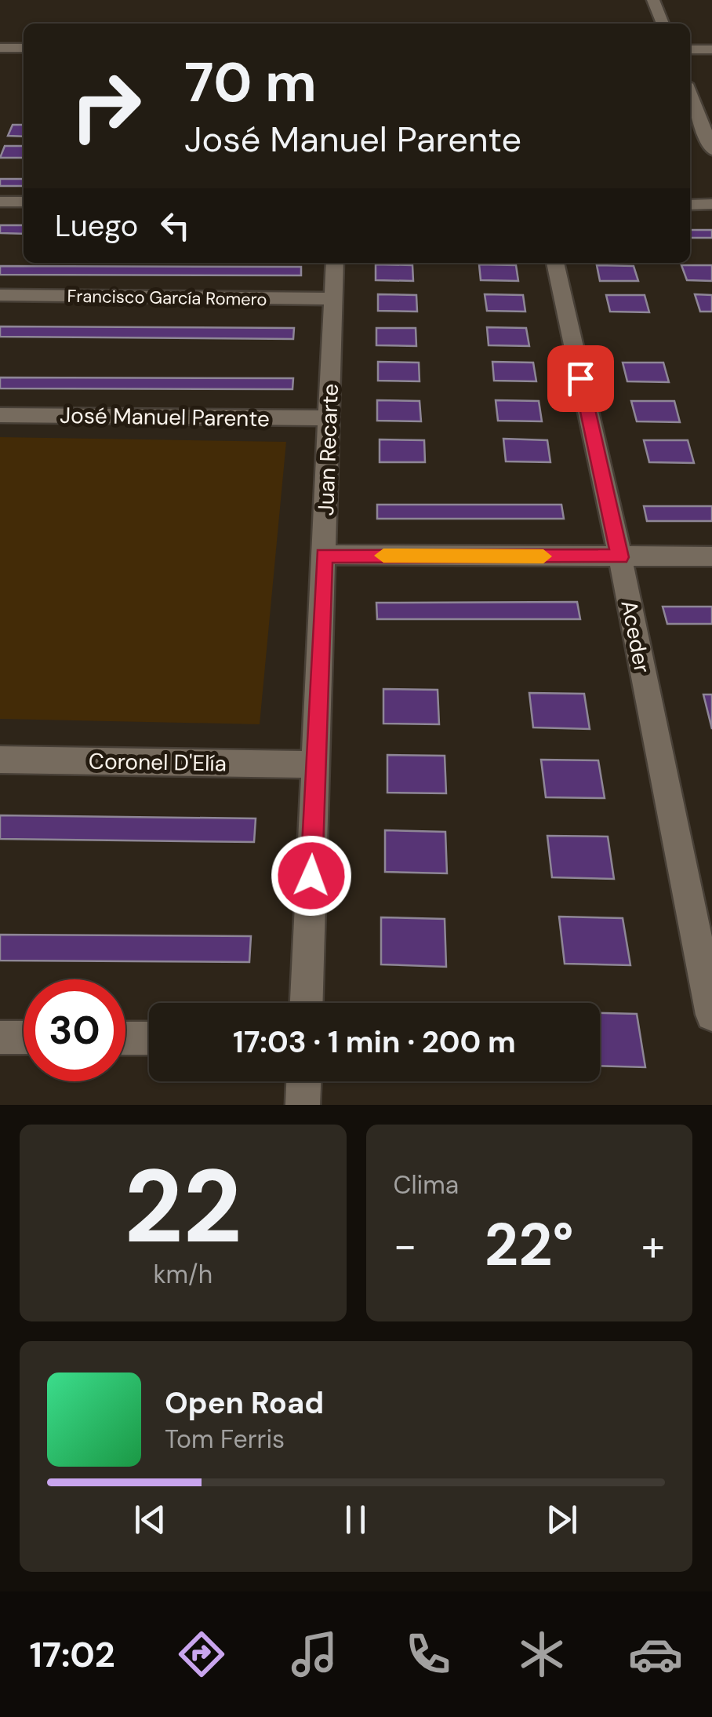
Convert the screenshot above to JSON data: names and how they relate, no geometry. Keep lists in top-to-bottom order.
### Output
{
  "streets": {
    "street": [
      "Francisco García Romero",
      "José Manuel Parente",
      "Juan Recarte",
      "Aceder",
      "Coronel D'Elía"
    ]
  },
  "crossings": [
    ["Francisco García Romero", "Juan Recarte"],
    ["José Manuel Parente", "Juan Recarte"],
    ["Juan Recarte", "Coronel D'Elía"]
  ],
  "page": {
    "turn": ["70 m", "José Manuel Parente"],
    "then": "Luego",
    "limit": "30",
    "trip": "17:03 · 1 min · 200 m",
    "tile": [
      ["22", "km/h"],
      "Clima"
    ],
    "heat": ["−", "22°", "+"],
    "song": ["Open Road", "Tom Ferris"],
    "tabs": "17:02"
  }
}
